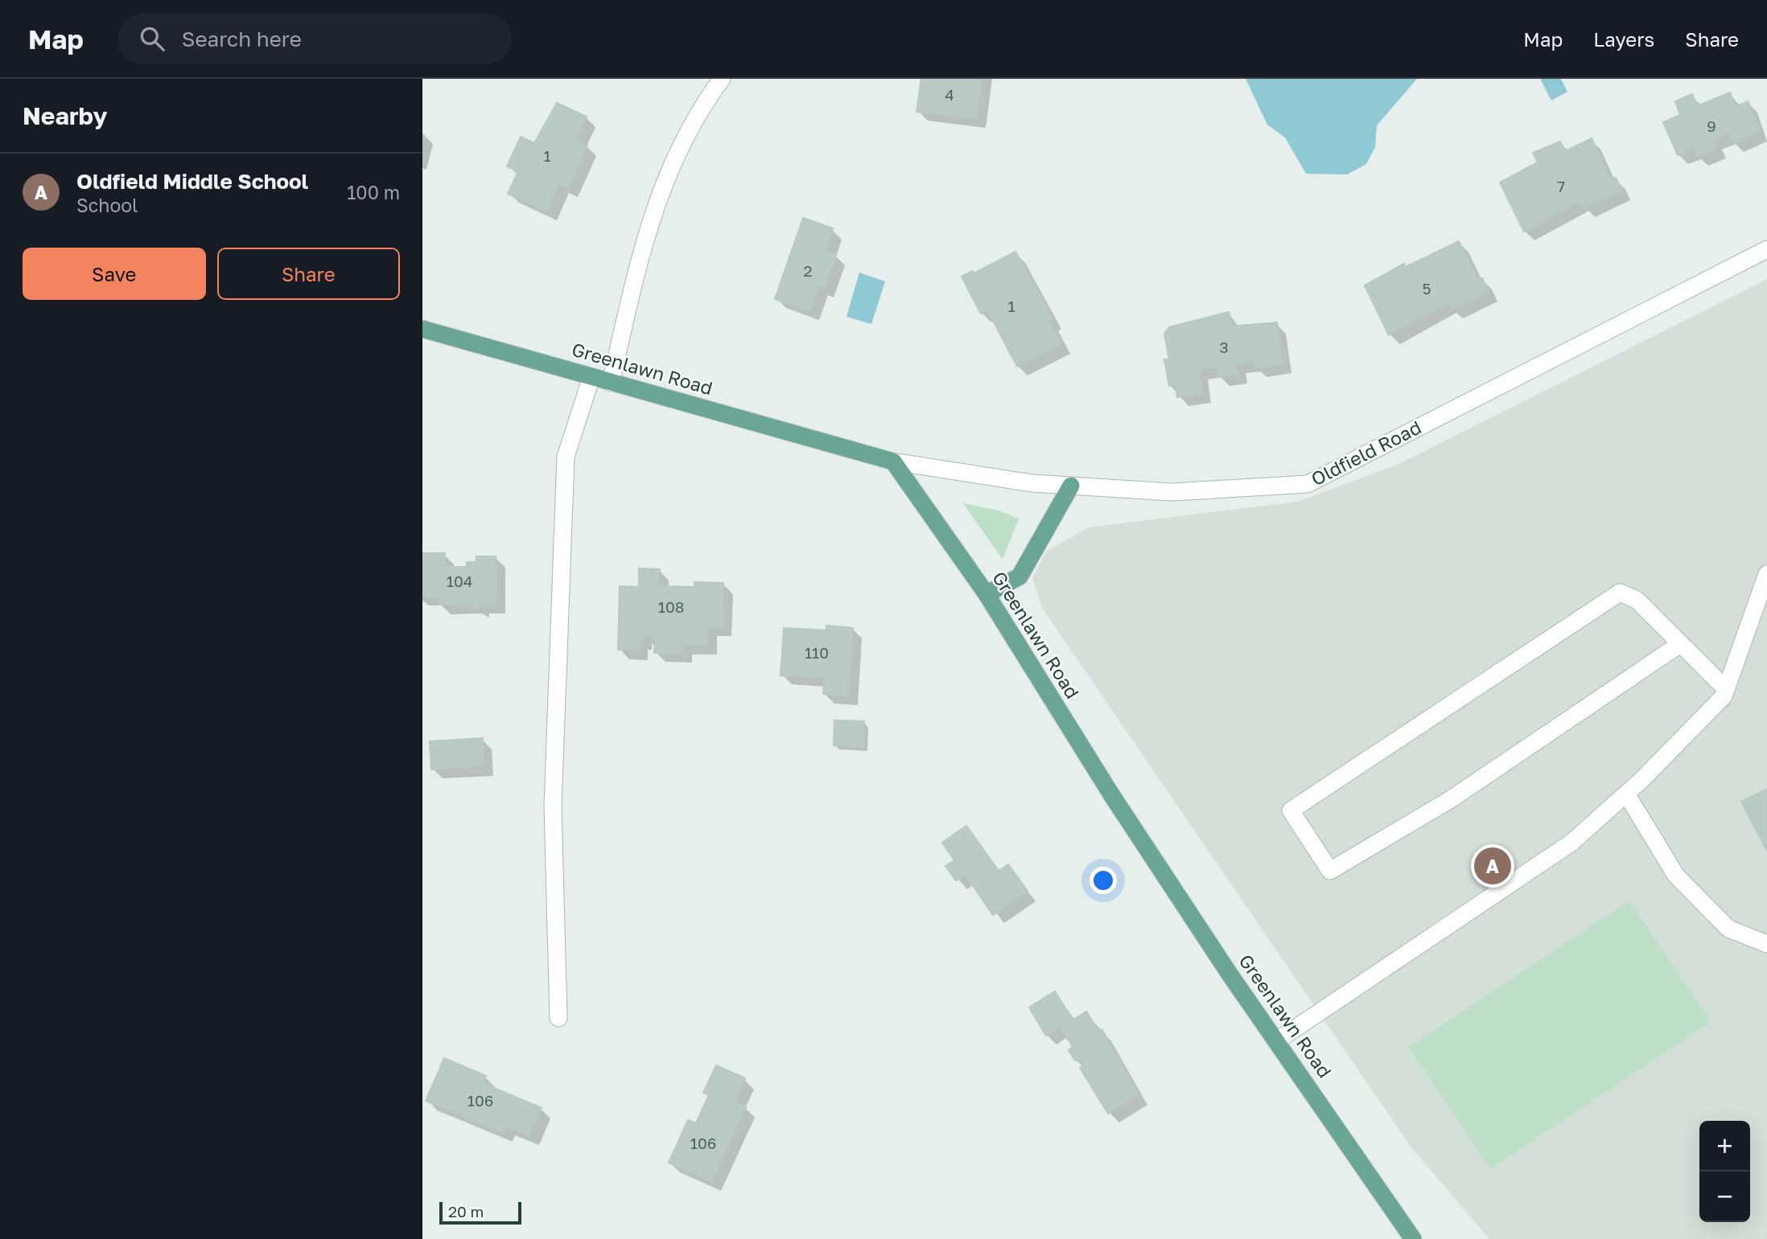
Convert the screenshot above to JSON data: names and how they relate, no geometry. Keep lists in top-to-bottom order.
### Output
{
  "streets": {
    "main road": ["Greenlawn Road"],
    "street": ["Oldfield Road"]
  },
  "crossings": [
    ["Greenlawn Road", "Oldfield Road"]
  ],
  "house_numbers": [
    "4",
    "9",
    "1",
    "7",
    "2",
    "5",
    "1",
    "3",
    "104",
    "108",
    "110",
    "106",
    "106"
  ],
  "scale_bar": "20 m",
  "page": {
    "header": "Map",
    "search": "Search here",
    "nav": ["Map", "Layers", "Share"],
    "heading": "Nearby",
    "list": [
      {
        "mark": "A",
        "name": "Oldfield Middle School",
        "note": "School",
        "value": "100 m"
      }
    ],
    "buttons": ["Save", "Share"],
    "pins": "A",
    "map_buttons": ["+", "−"],
    "scale": "20 m"
  }
}
